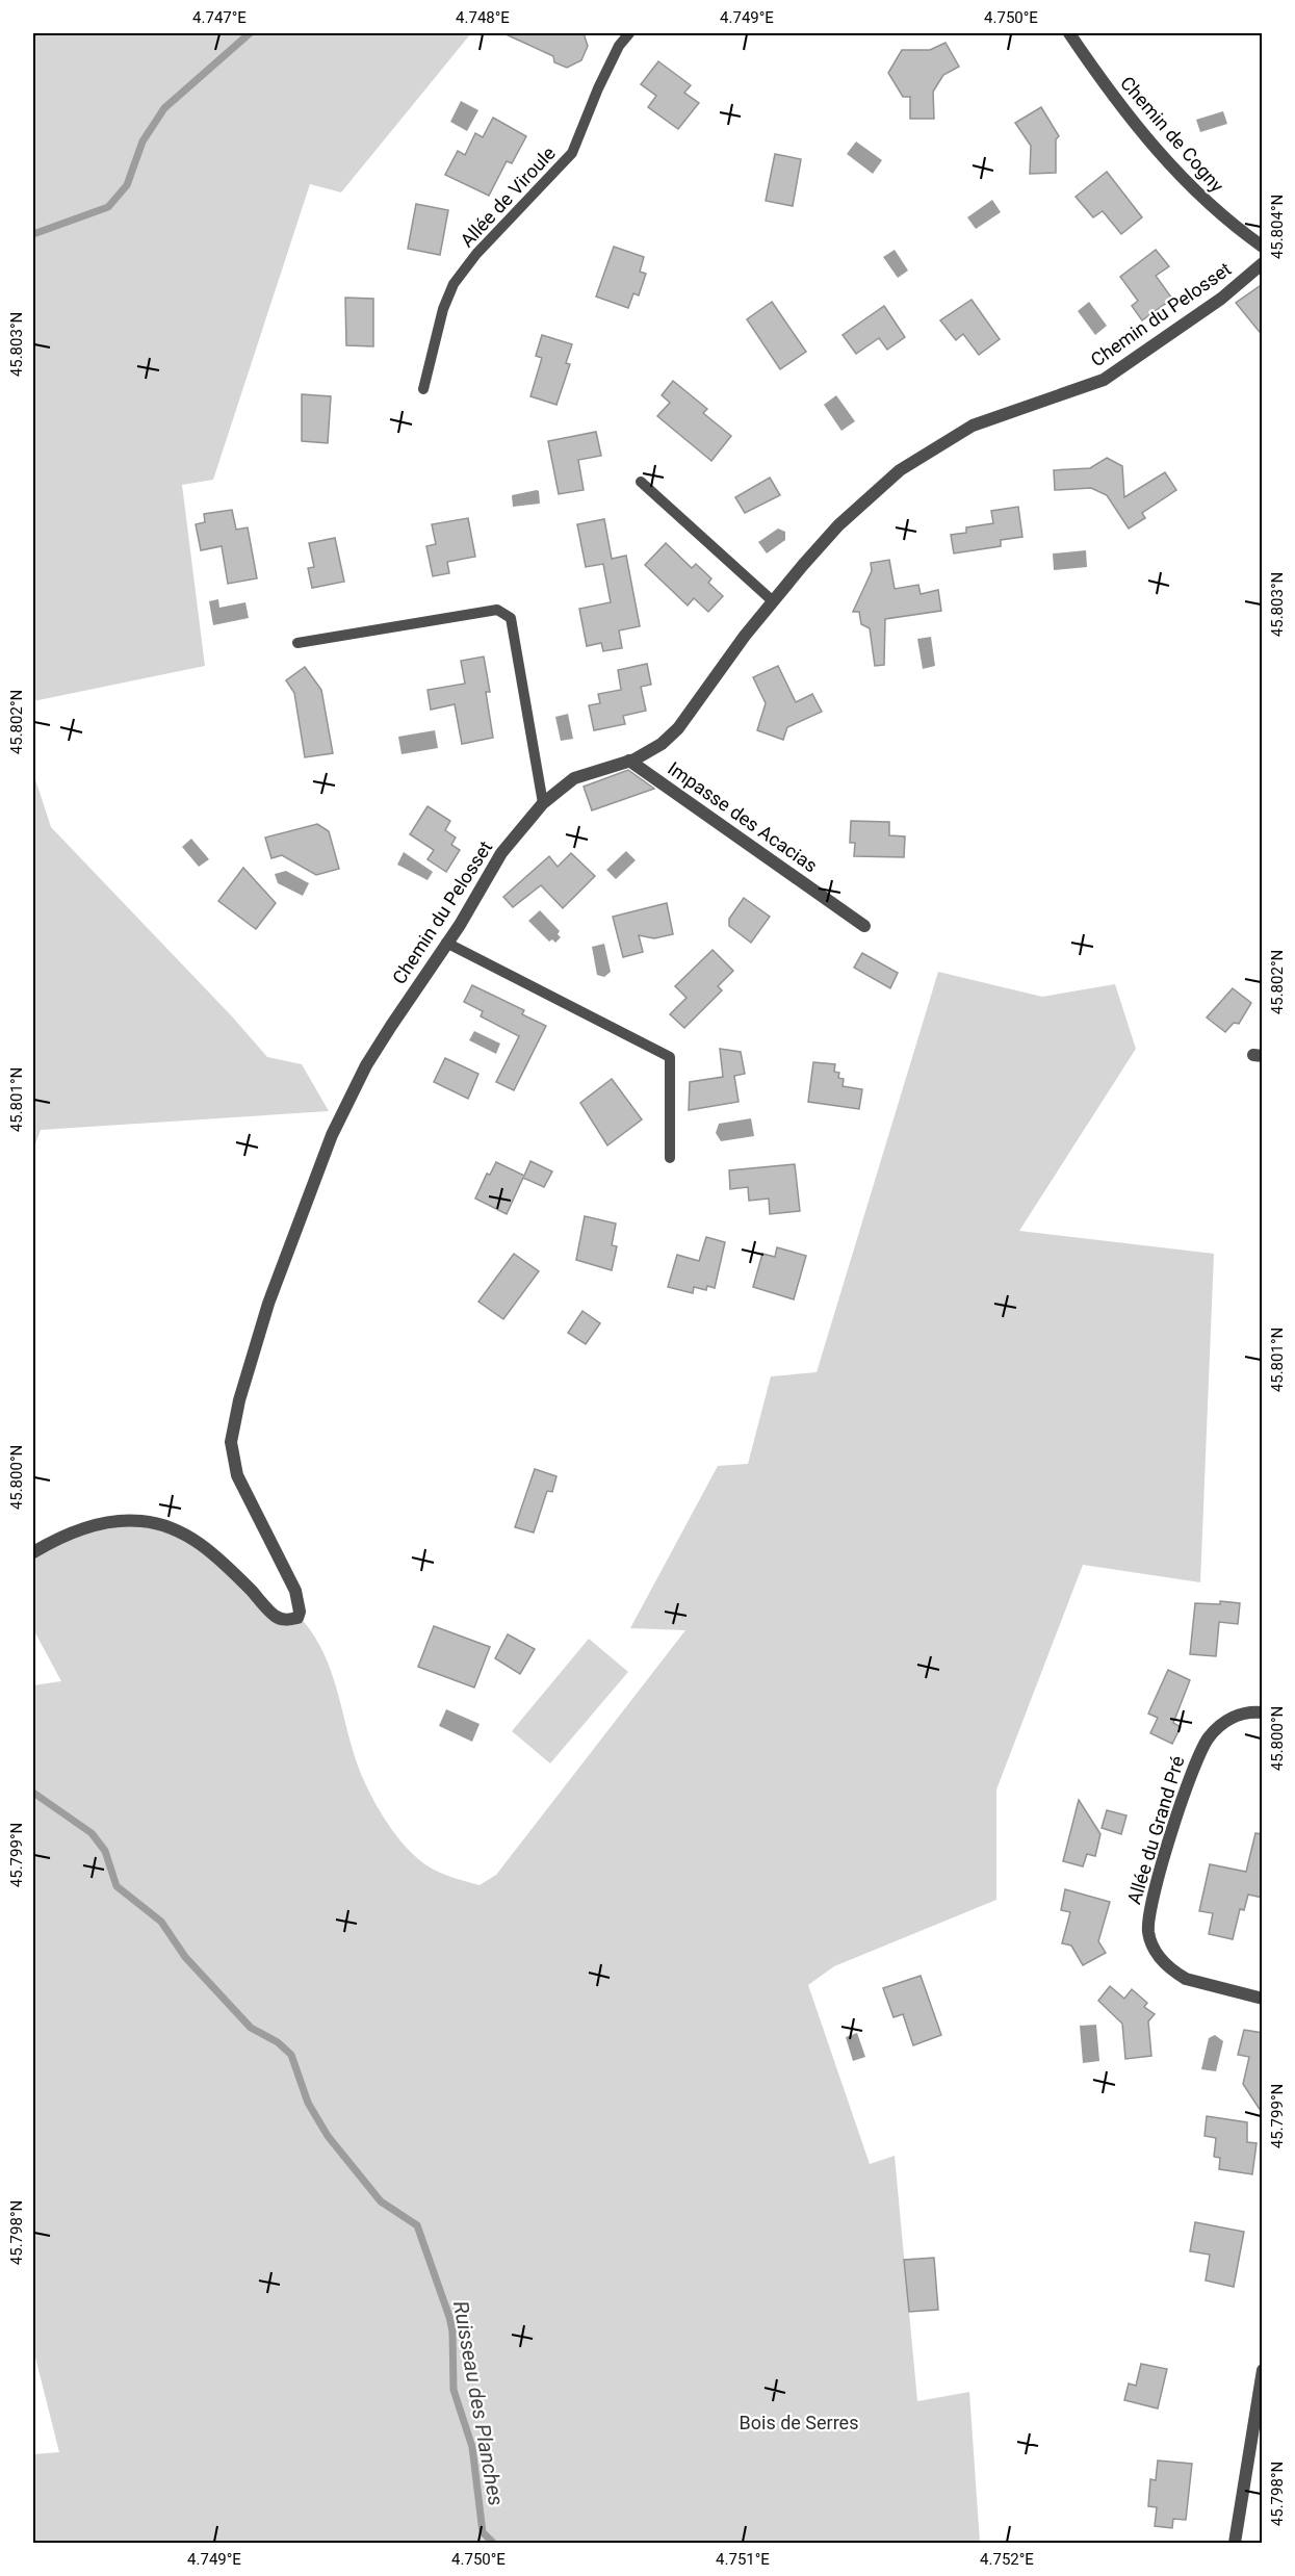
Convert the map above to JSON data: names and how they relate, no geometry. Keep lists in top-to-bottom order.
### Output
{
  "streets": {
    "street": [
      "Chemin de Cogny",
      "Chemin du Pelosset",
      "Impasse des Acacias",
      "Allée du Grand Pré"
    ],
    "lane": ["Allée de Viroule"]
  },
  "crossings": [
    ["Chemin du Pelosset", "Impasse des Acacias"]
  ],
  "water": ["Ruisseau des Planches"],
  "parks": ["Bois de Serres"],
  "coordinates": [
    "4.747°E",
    "4.748°E",
    "4.749°E",
    "4.750°E",
    "45.804°N",
    "45.803°N",
    "45.802°N",
    "45.801°N",
    "45.800°N",
    "45.799°N",
    "45.798°N",
    "4.751°E",
    "4.752°E"
  ]
}
